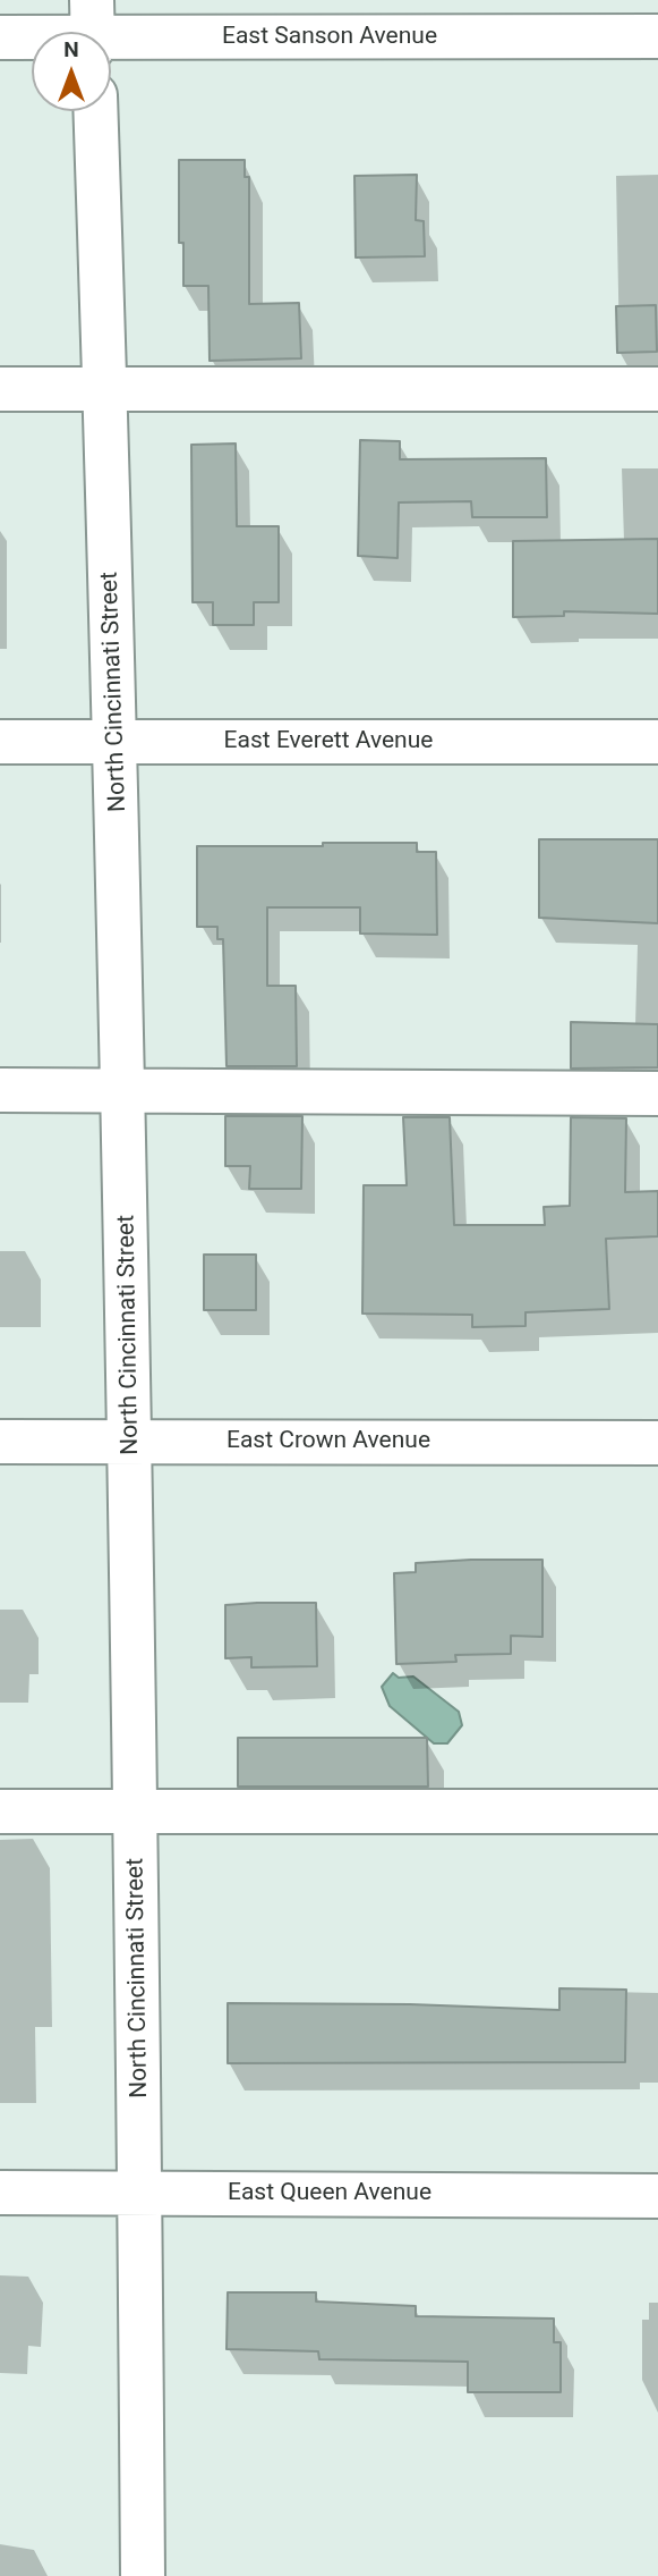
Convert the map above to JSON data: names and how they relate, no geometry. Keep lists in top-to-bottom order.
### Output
{
  "streets": {
    "street": [
      "East Sanson Avenue",
      "North Cincinnati Street",
      "East Everett Avenue",
      "East Crown Avenue",
      "East Queen Avenue"
    ]
  },
  "crossings": [
    ["North Cincinnati Street", "East Everett Avenue"],
    ["North Cincinnati Street", "East Crown Avenue"],
    ["North Cincinnati Street", "East Queen Avenue"]
  ],
  "north": "top"
}
